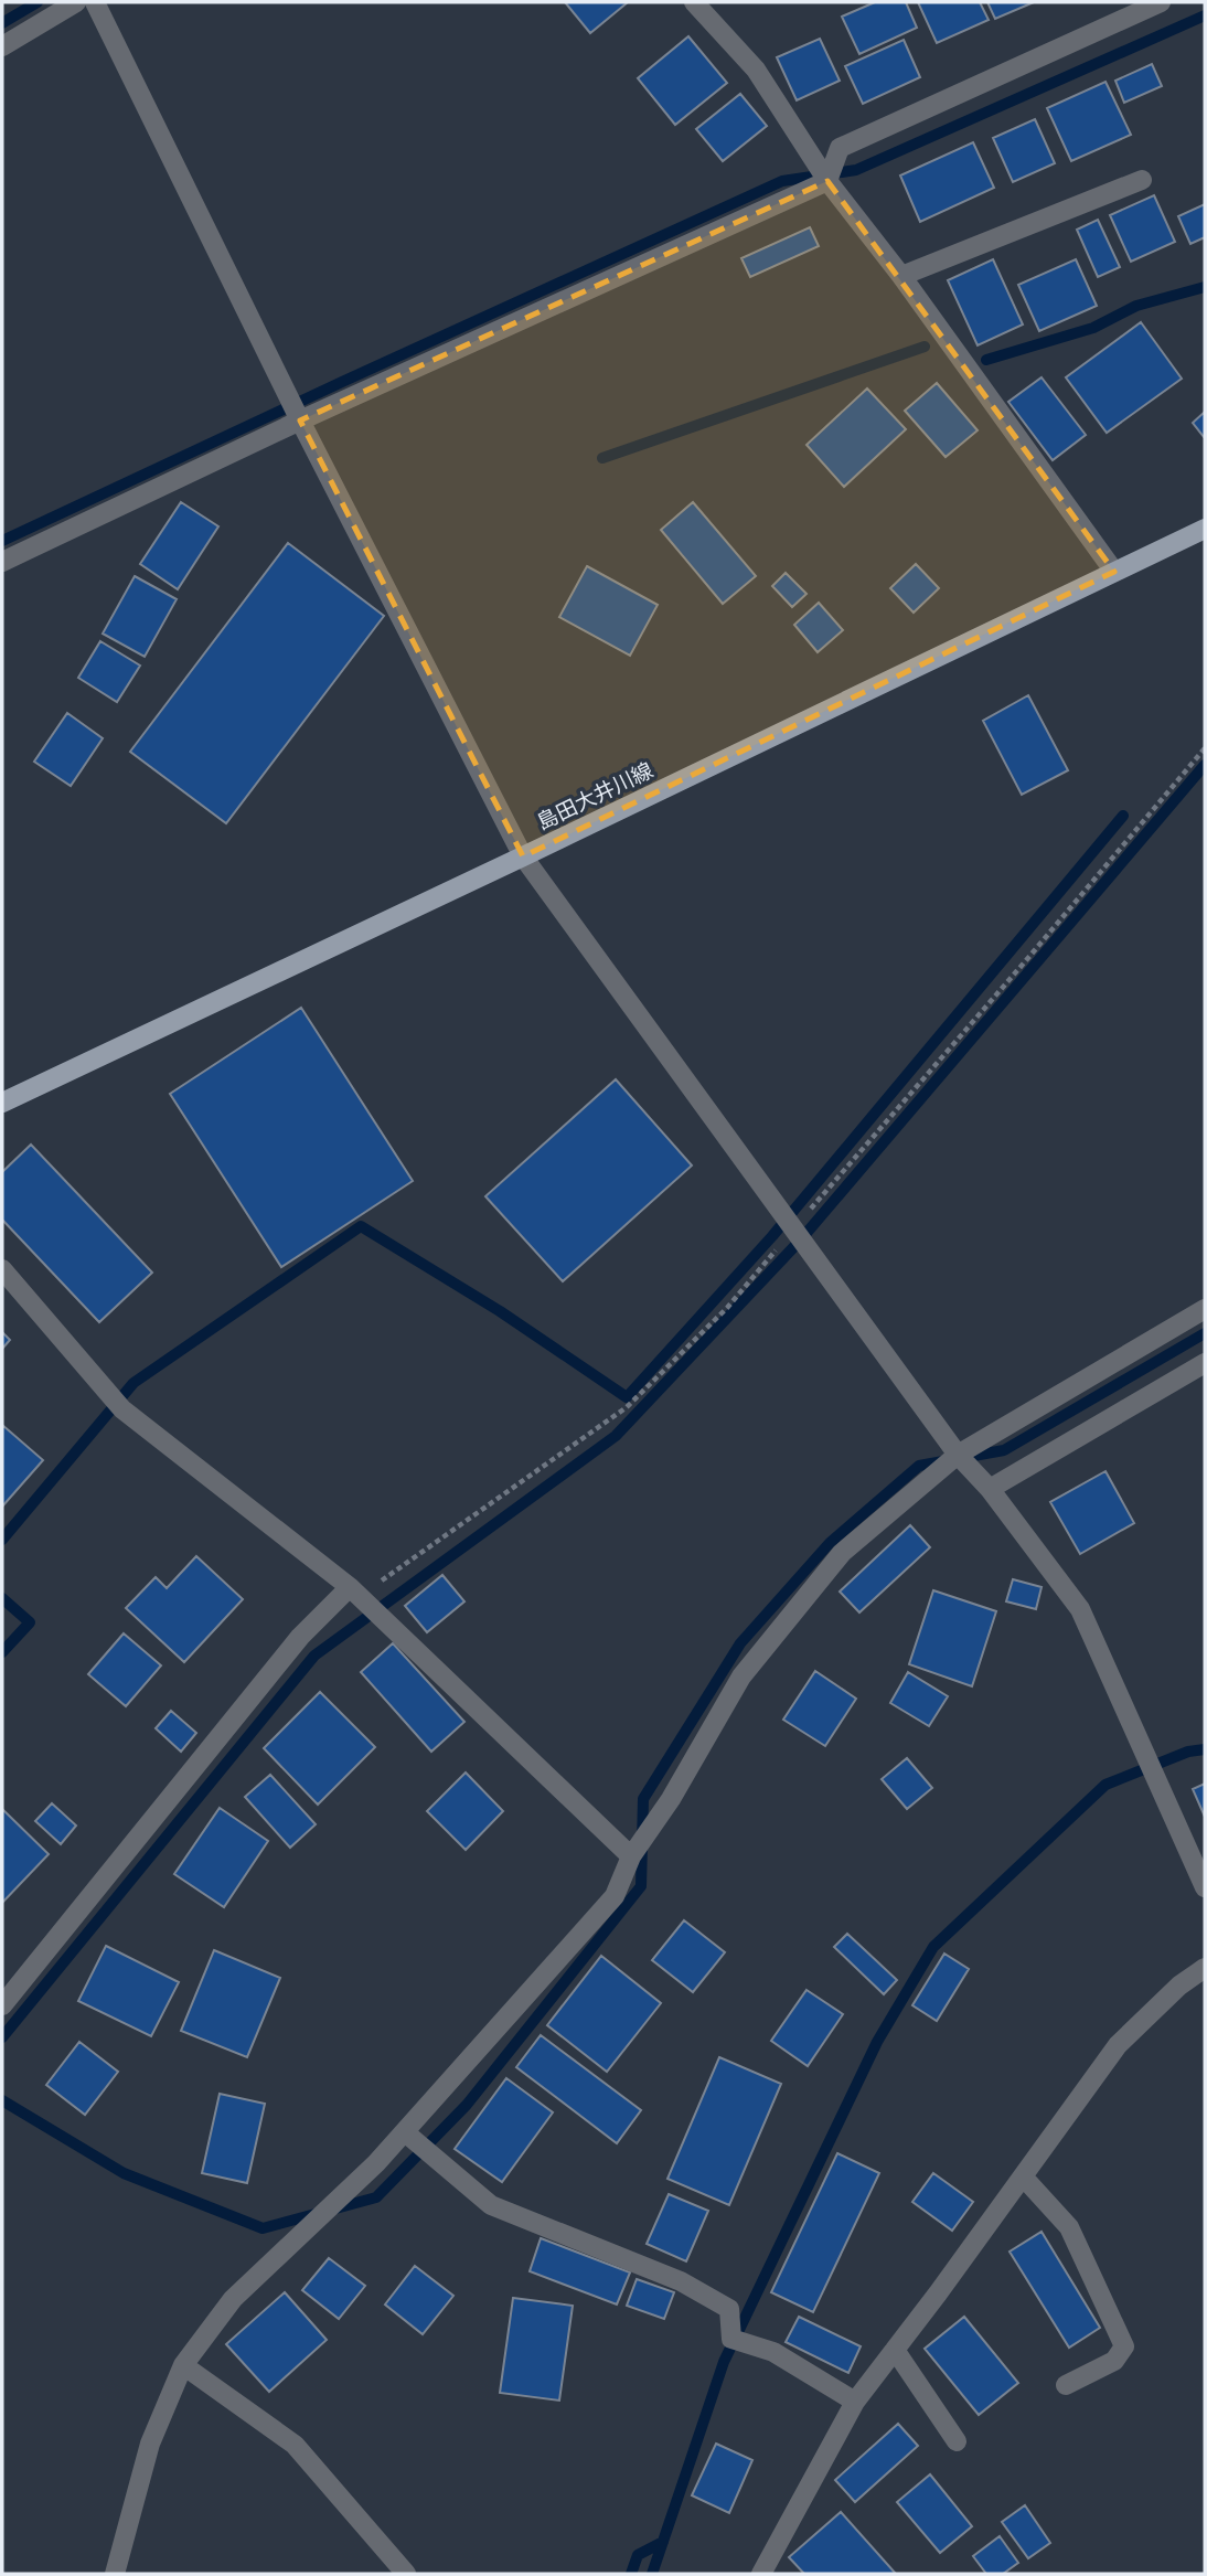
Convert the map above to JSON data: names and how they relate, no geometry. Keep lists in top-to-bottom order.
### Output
{
  "streets": {
    "main road": ["島田大井川線"]
  }
}
